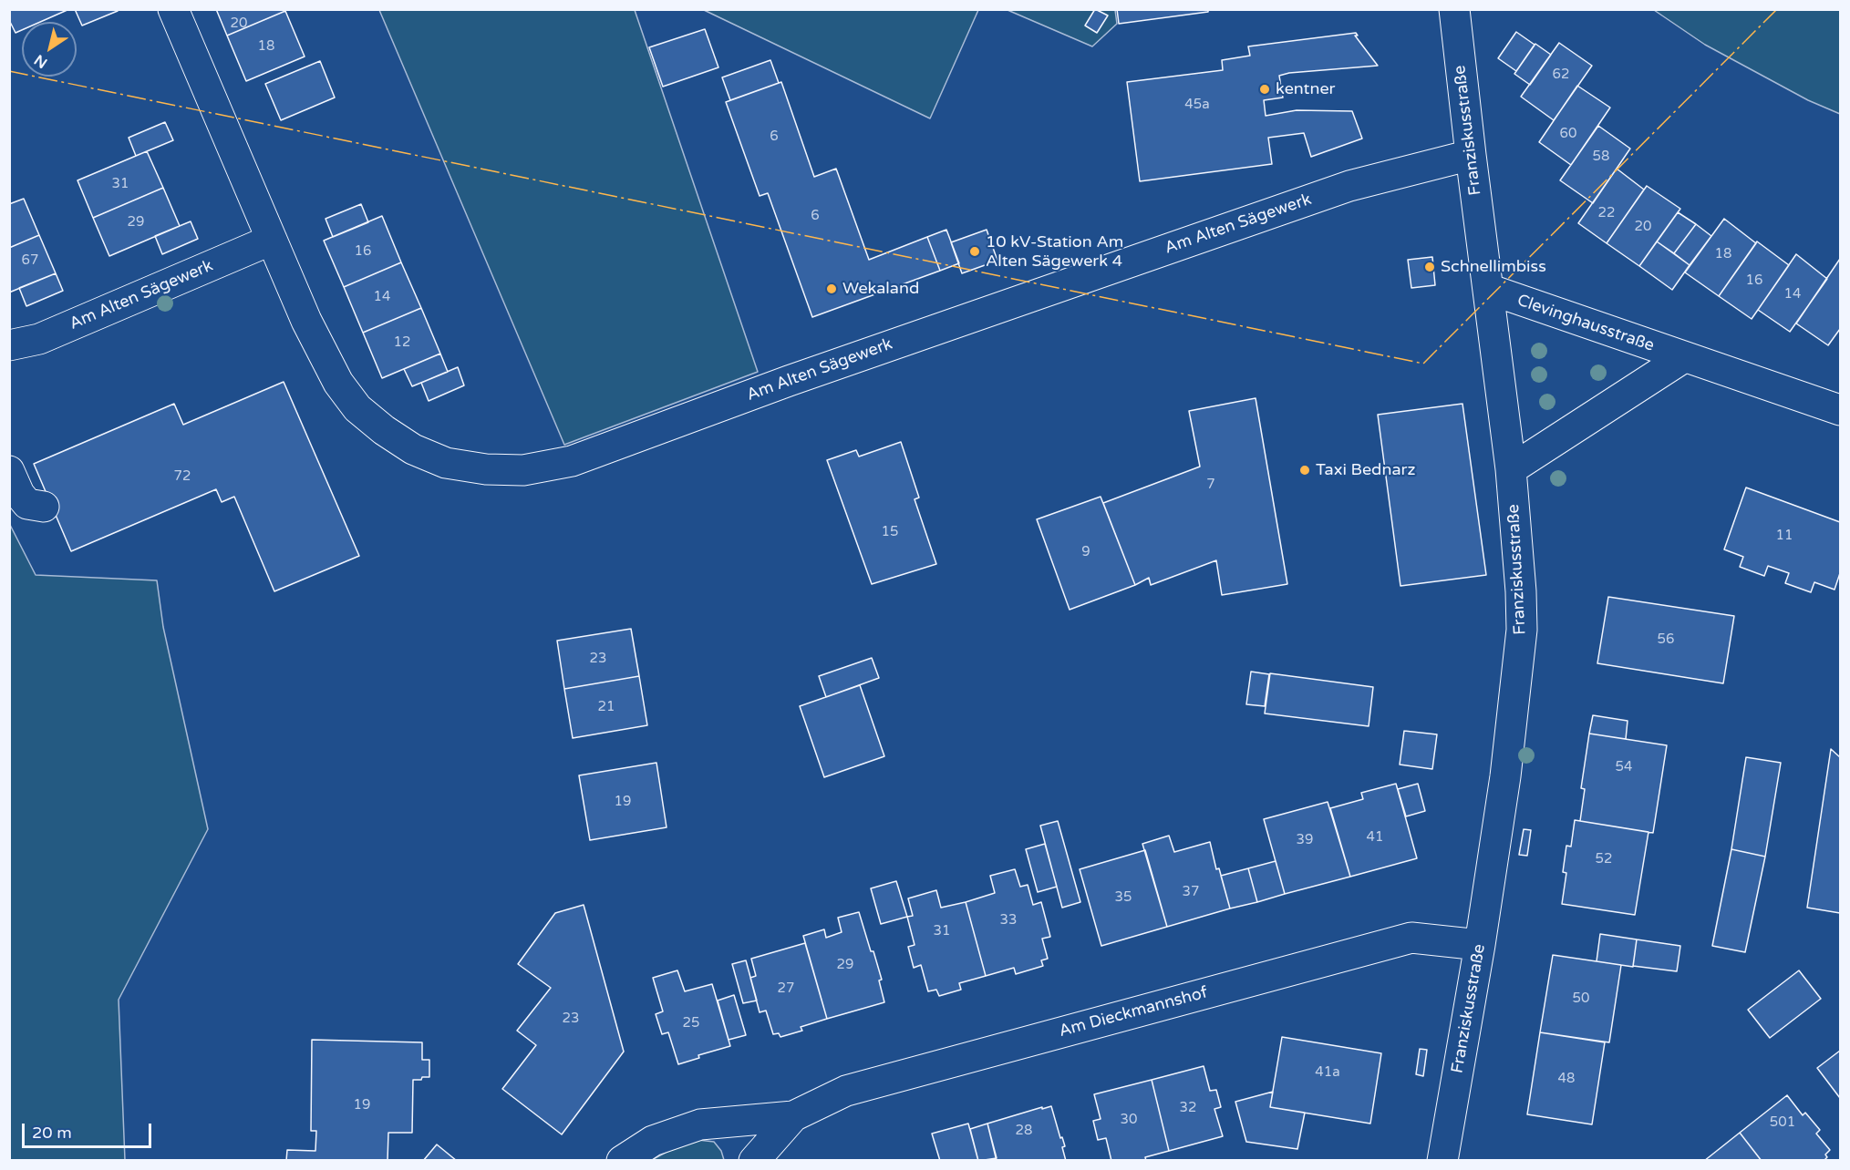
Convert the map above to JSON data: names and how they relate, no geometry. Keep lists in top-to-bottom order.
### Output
{
  "streets": {
    "street": [
      "Franziskusstraße",
      "Am Alten Sägewerk",
      "Clevinghausstraße",
      "Am Dieckmannshof"
    ]
  },
  "crossings": [
    ["Franziskusstraße", "Am Alten Sägewerk"],
    ["Franziskusstraße", "Clevinghausstraße"],
    ["Franziskusstraße", "Am Dieckmannshof"]
  ],
  "places": [
    "kentner",
    "10 kV-Station Am Alten Sägewerk 4",
    "Schnellimbiss",
    "Wekaland",
    "Taxi Bednarz"
  ],
  "house_numbers": [
    "20",
    "18",
    "62",
    "45a",
    "60",
    "6",
    "58",
    "31",
    "22",
    "6",
    "29",
    "20",
    "16",
    "18",
    "67",
    "16",
    "14",
    "14",
    "12",
    "72",
    "7",
    "15",
    "11",
    "9",
    "56",
    "23",
    "21",
    "54",
    "19",
    "41",
    "39",
    "52",
    "37",
    "35",
    "33",
    "31",
    "29",
    "27",
    "50",
    "23",
    "25",
    "41a",
    "48",
    "19",
    "32",
    "30",
    "501",
    "28"
  ],
  "scale_bar": "20 m",
  "north": "bottom left"
}
